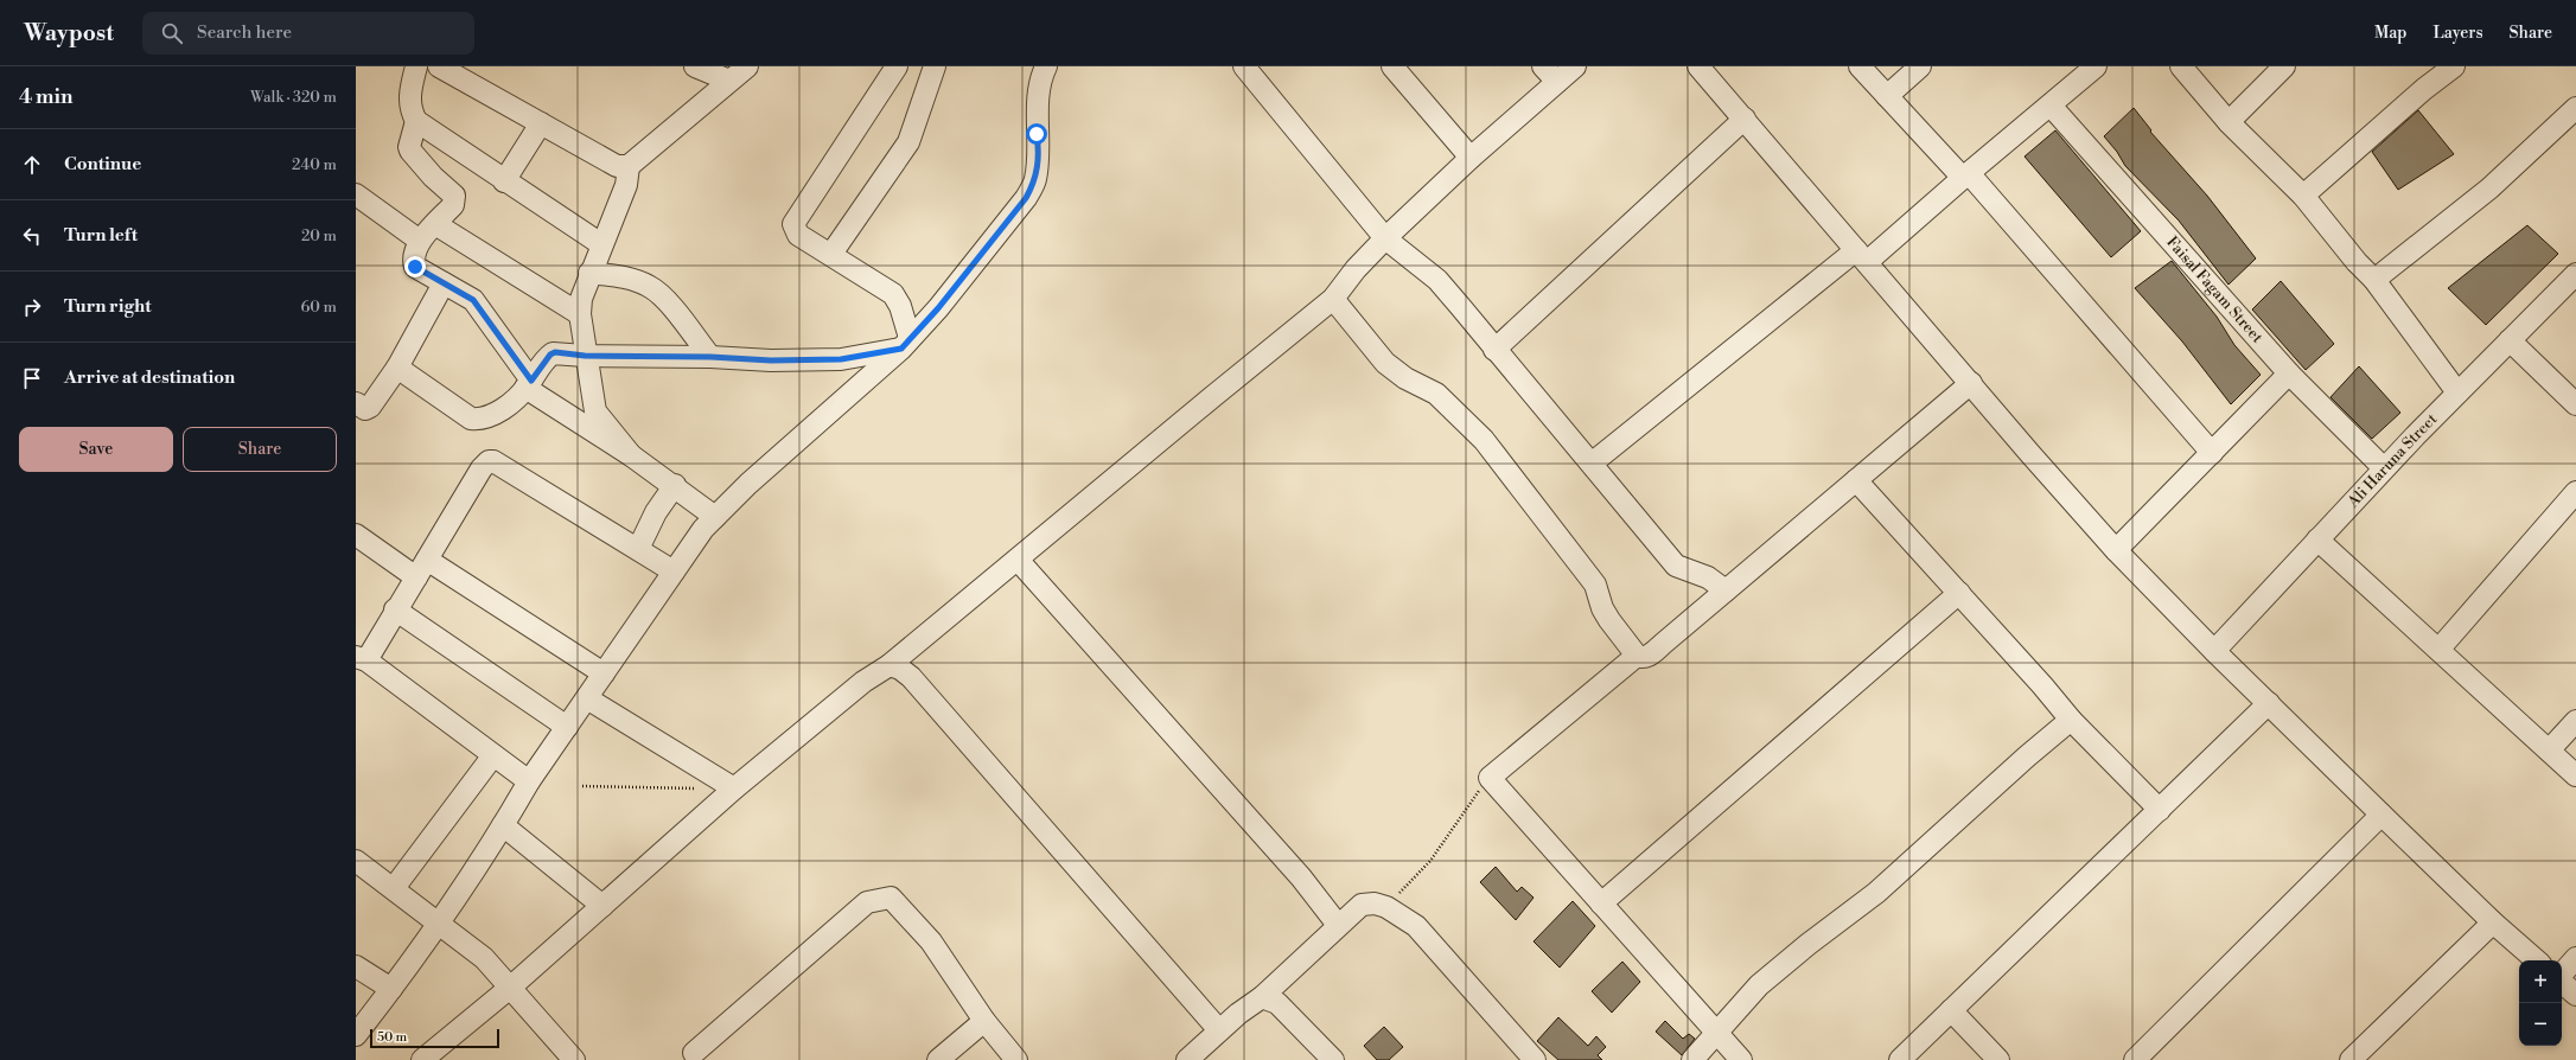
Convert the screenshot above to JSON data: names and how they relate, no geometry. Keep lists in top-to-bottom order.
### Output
{
  "streets": {
    "street": ["Faisal Fagam Street", "Ali Haruna Street"]
  },
  "crossings": [
    ["Faisal Fagam Street", "Ali Haruna Street"]
  ],
  "scale_bar": "50 m",
  "page": {
    "header": "Waypost",
    "search": "Search here",
    "nav": ["Map", "Layers", "Share"],
    "heading": ["4 min", "Walk · 320 m"],
    "list": [
      ["Continue", "240 m"],
      ["Turn left", "20 m"],
      ["Turn right", "60 m"],
      "Arrive at destination"
    ],
    "buttons": ["Save", "Share"],
    "map_buttons": ["+", "−"],
    "scale": "50 m"
  }
}
